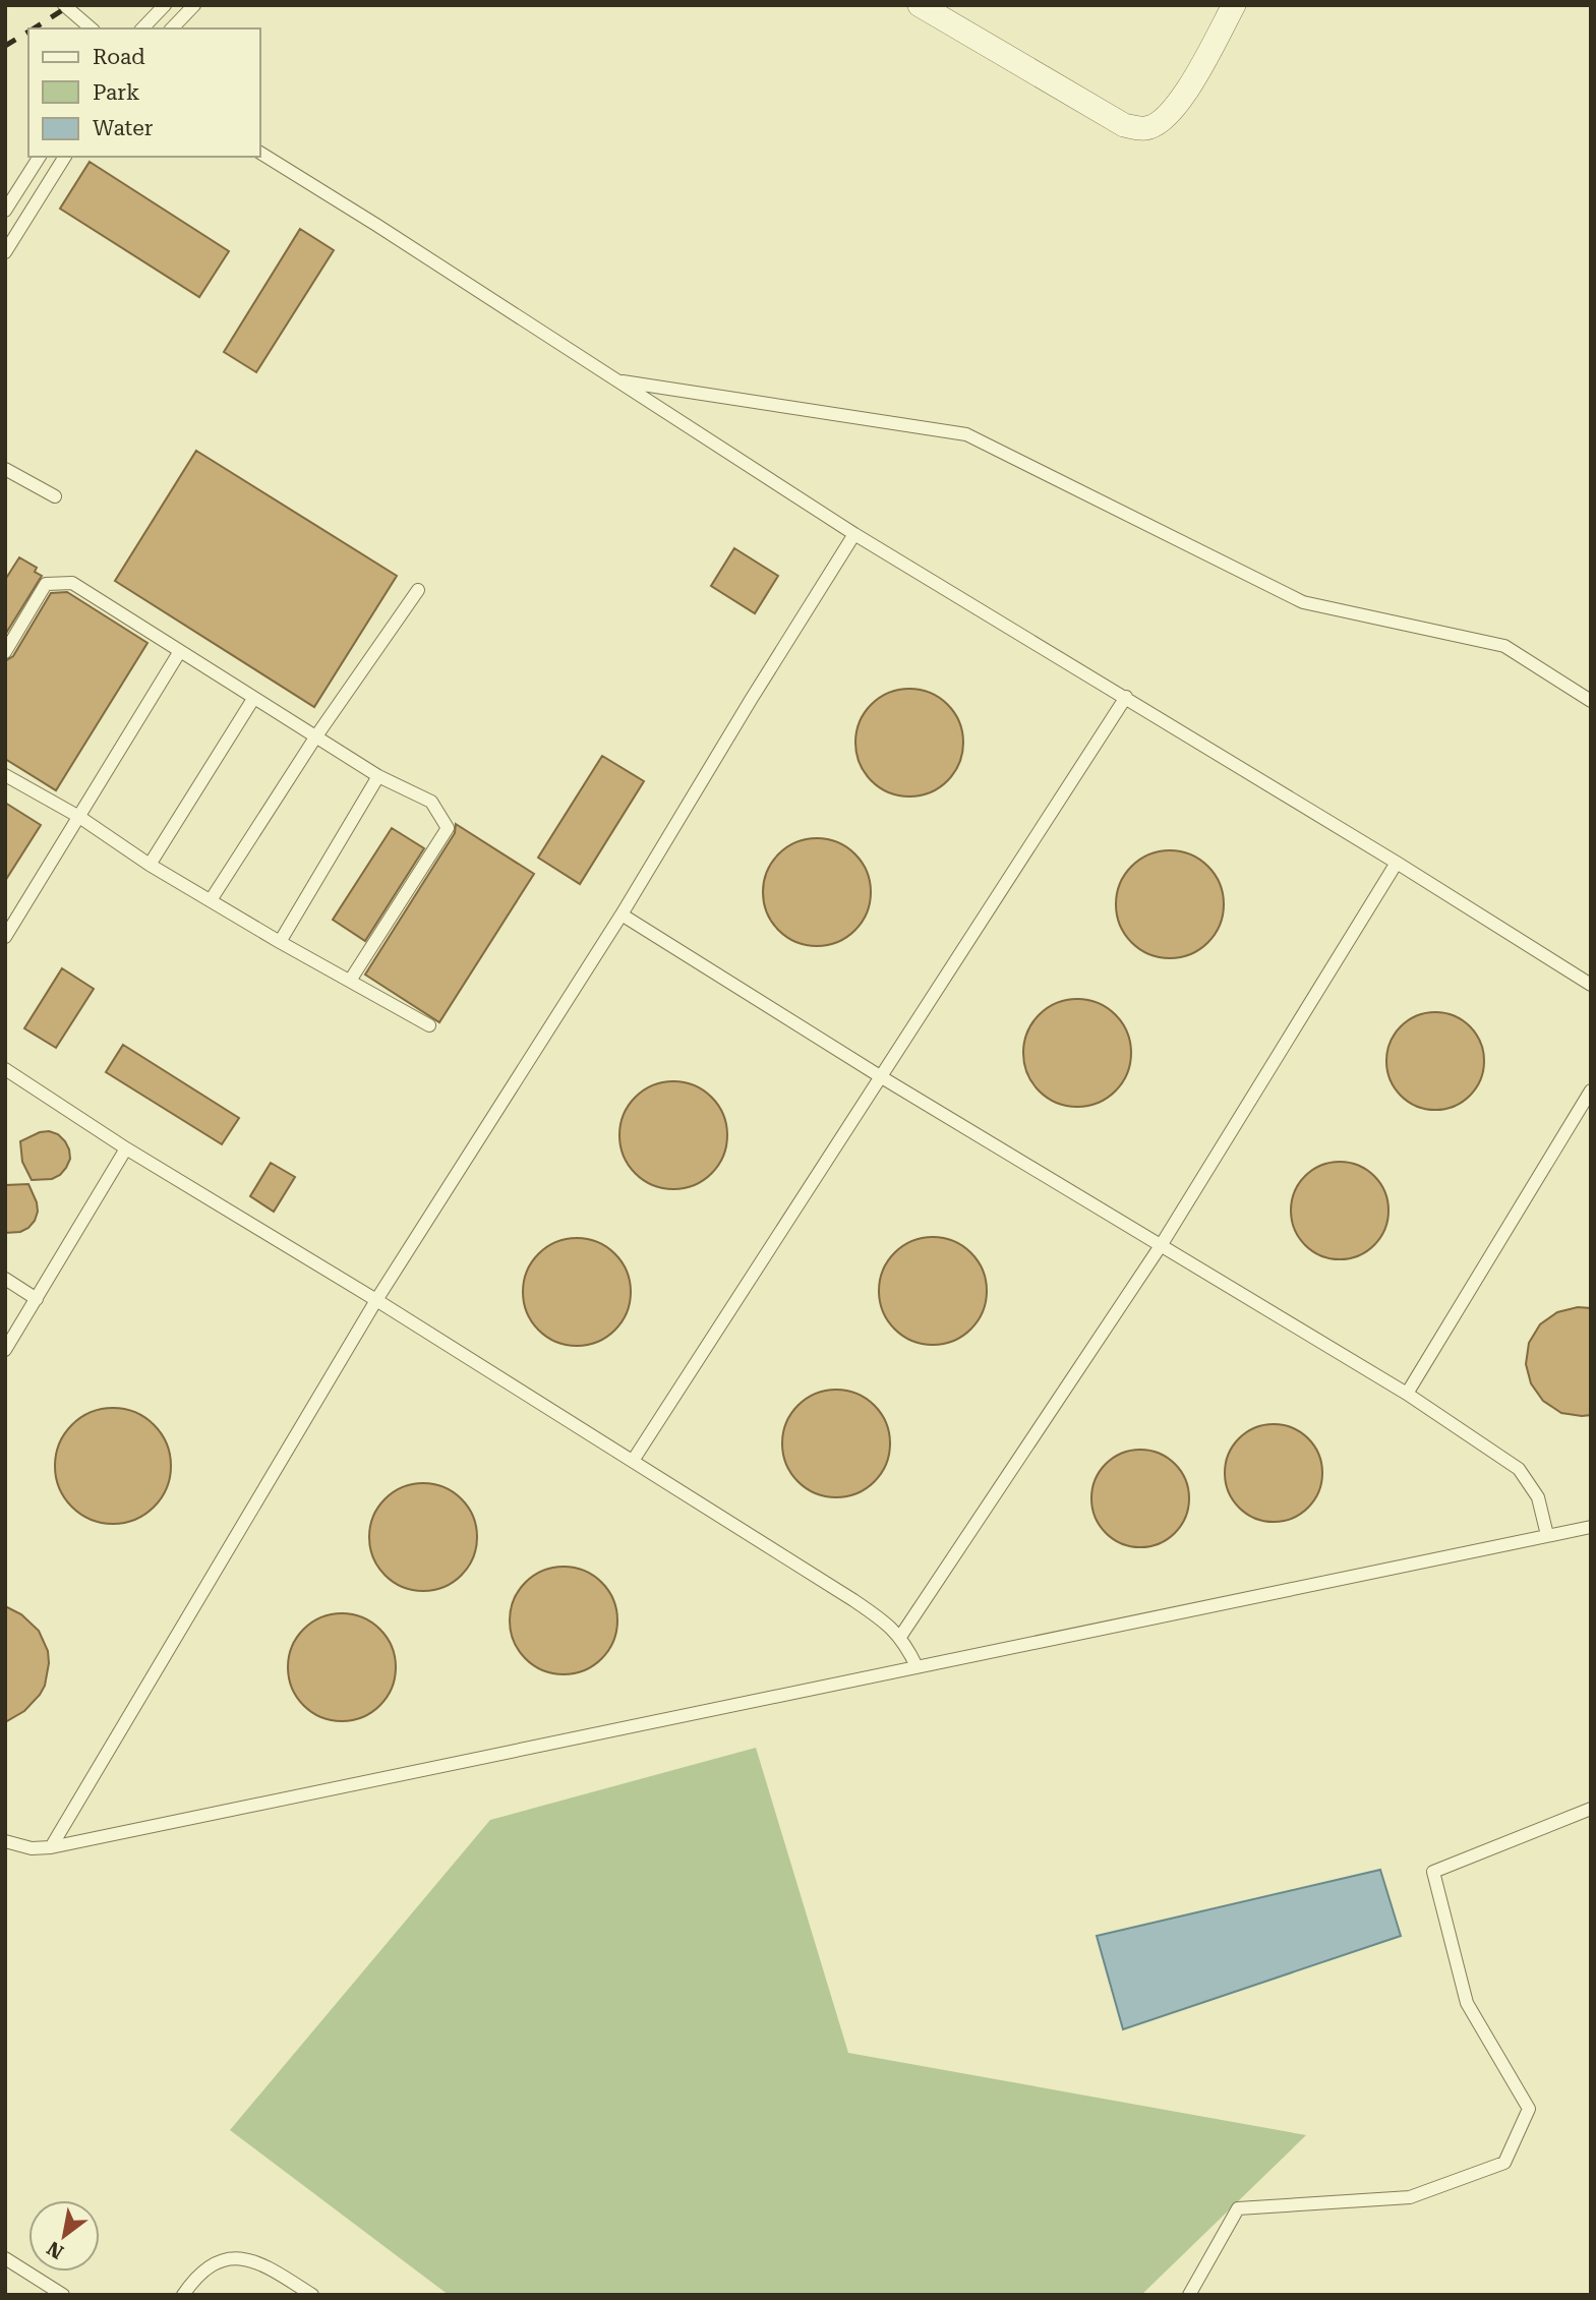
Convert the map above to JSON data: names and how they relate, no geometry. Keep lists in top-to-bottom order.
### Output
{
  "legend": ["Road", "Park", "Water"],
  "north": "bottom left"
}
